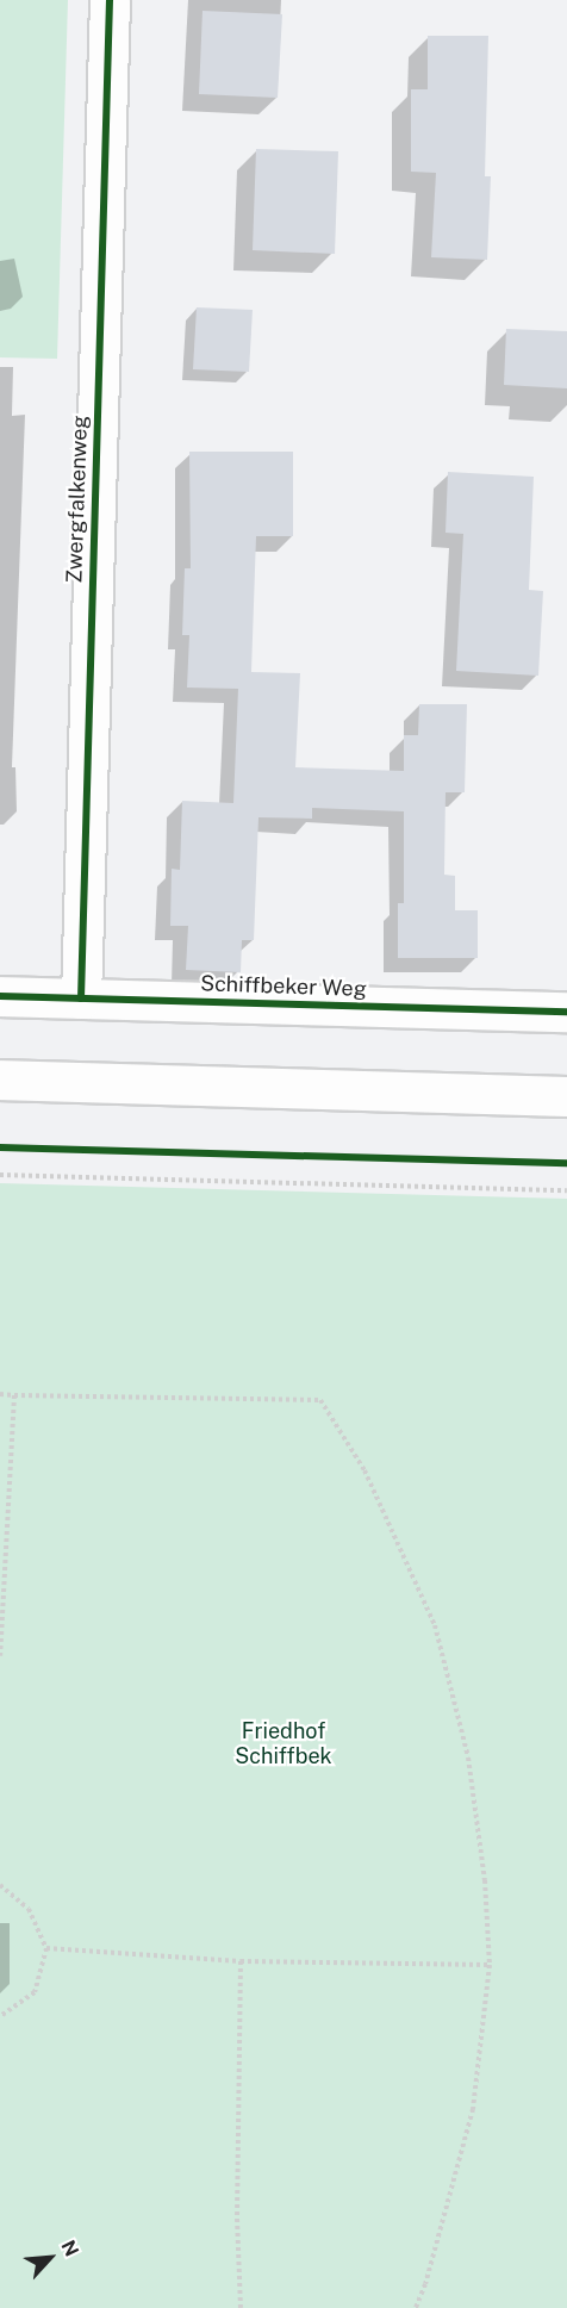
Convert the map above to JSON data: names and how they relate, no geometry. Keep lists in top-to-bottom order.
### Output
{
  "streets": {
    "street": ["Zwergfalkenweg", "Schiffbeker Weg"]
  },
  "crossings": [
    ["Zwergfalkenweg", "Schiffbeker Weg"]
  ],
  "parks": ["Friedhof Schiffbek"],
  "north": "top right"
}
